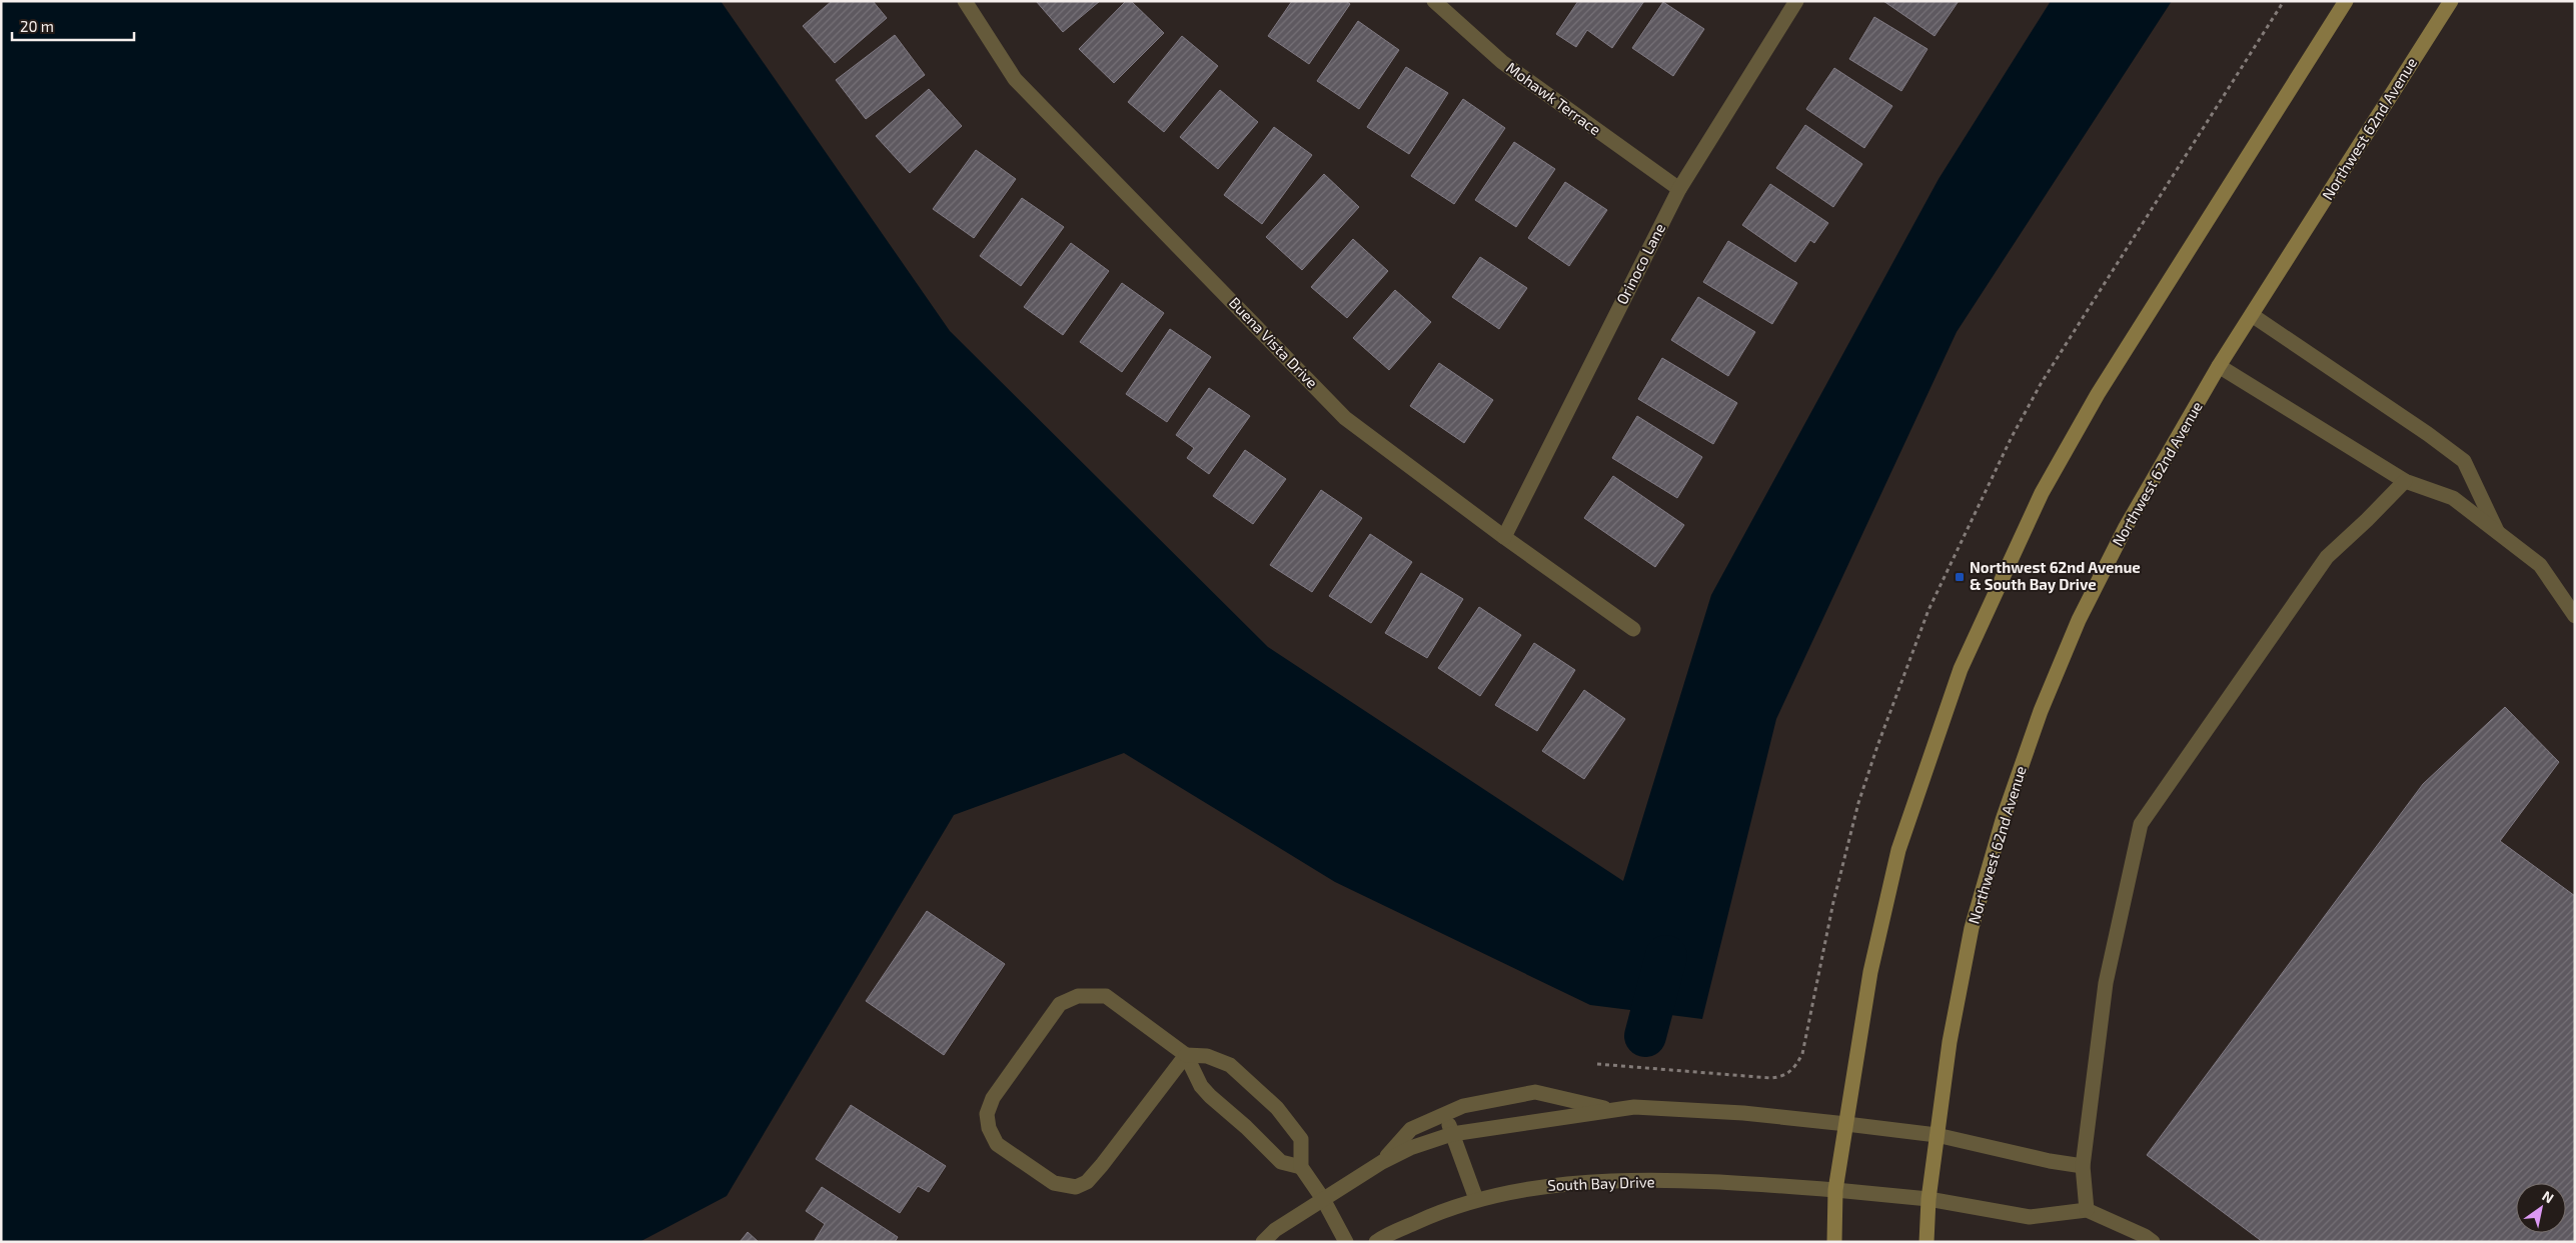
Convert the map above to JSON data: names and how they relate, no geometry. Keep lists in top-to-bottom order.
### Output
{
  "streets": {
    "street": [
      "Mohawk Terrace",
      "Northwest 62nd Avenue",
      "Orinoco Lane",
      "Buena Vista Drive",
      "South Bay Drive"
    ]
  },
  "crossings": [
    ["Mohawk Terrace", "Orinoco Lane"],
    ["Northwest 62nd Avenue", "South Bay Drive"],
    ["Orinoco Lane", "Buena Vista Drive"]
  ],
  "places": {
    "transit": ["Northwest 62nd Avenue & South Bay Drive"]
  },
  "scale_bar": "20 m",
  "north": "top right"
}
